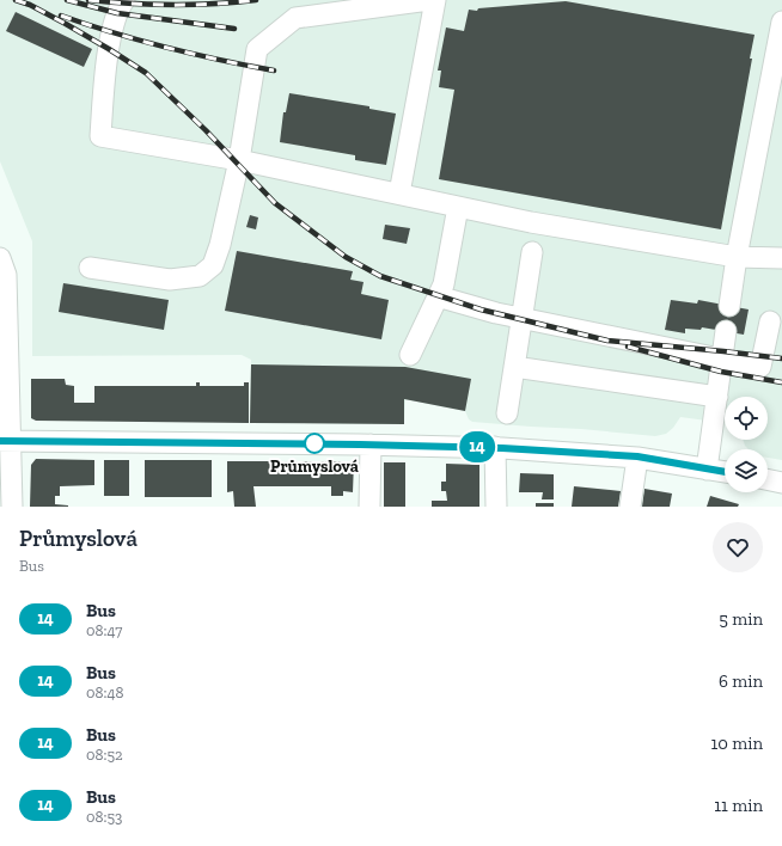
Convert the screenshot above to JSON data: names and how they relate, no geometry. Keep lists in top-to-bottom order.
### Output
{
  "places": ["Průmyslová"],
  "lines": ["bus line 14"],
  "page": {
    "on_map": "14",
    "heading": ["Průmyslová", "Bus"],
    "list": [
      {
        "mark": "14",
        "name": "Bus",
        "note": "08:47",
        "value": "5 min"
      },
      {
        "mark": "14",
        "name": "Bus",
        "note": "08:48",
        "value": "6 min"
      },
      {
        "mark": "14",
        "name": "Bus",
        "note": "08:52",
        "value": "10 min"
      },
      {
        "mark": "14",
        "name": "Bus",
        "note": "08:53",
        "value": "11 min"
      }
    ]
  }
}
